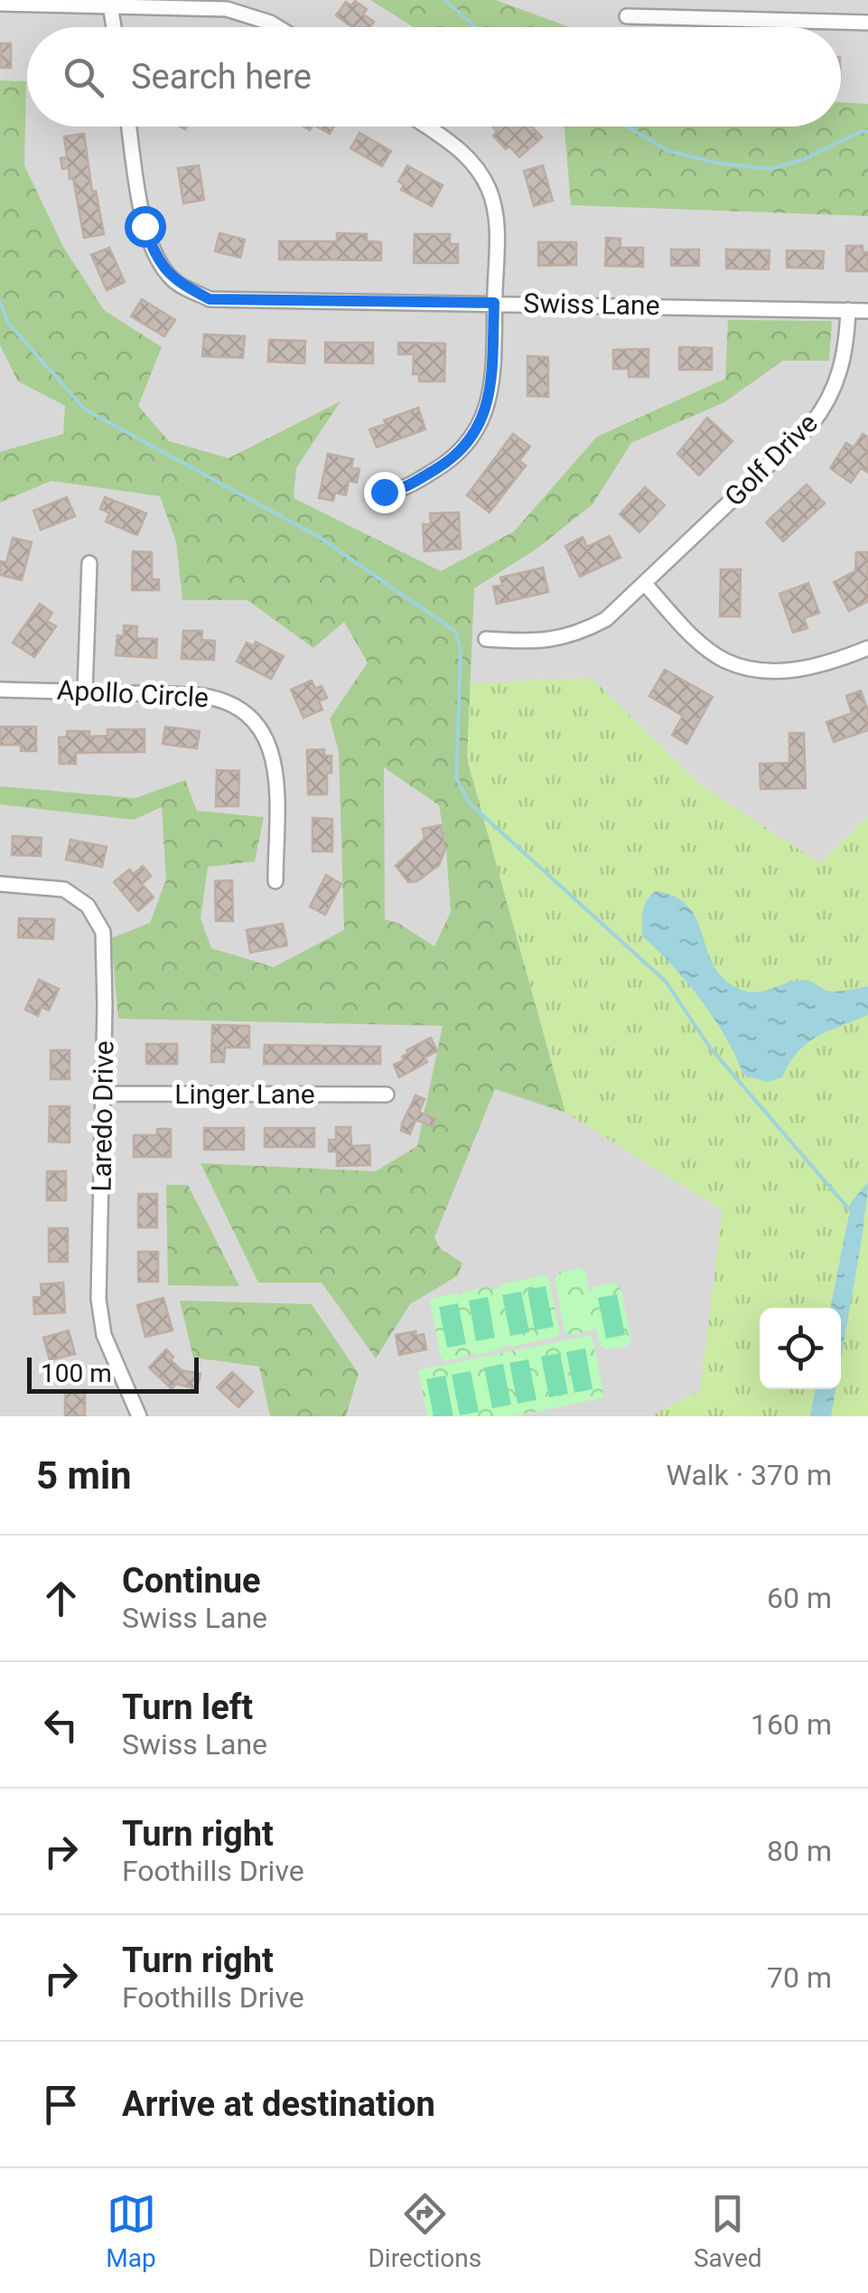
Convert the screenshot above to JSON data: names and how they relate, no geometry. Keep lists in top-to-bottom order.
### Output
{
  "streets": {
    "street": [
      "Swiss Lane",
      "Golf Drive",
      "Apollo Circle",
      "Linger Lane",
      "Laredo Drive"
    ]
  },
  "crossings": [
    ["Swiss Lane", "Golf Drive"],
    ["Linger Lane", "Laredo Drive"]
  ],
  "scale_bar": "100 m",
  "page": {
    "search": "Search here",
    "scale": "100 m",
    "heading": ["5 min", "Walk · 370 m"],
    "list": [
      ["Continue", "Swiss Lane", "60 m"],
      ["Turn left", "Swiss Lane", "160 m"],
      ["Turn right", "Foothills Drive", "80 m"],
      ["Turn right", "Foothills Drive", "70 m"],
      "Arrive at destination"
    ],
    "nav": ["Map", "Directions", "Saved"]
  }
}
